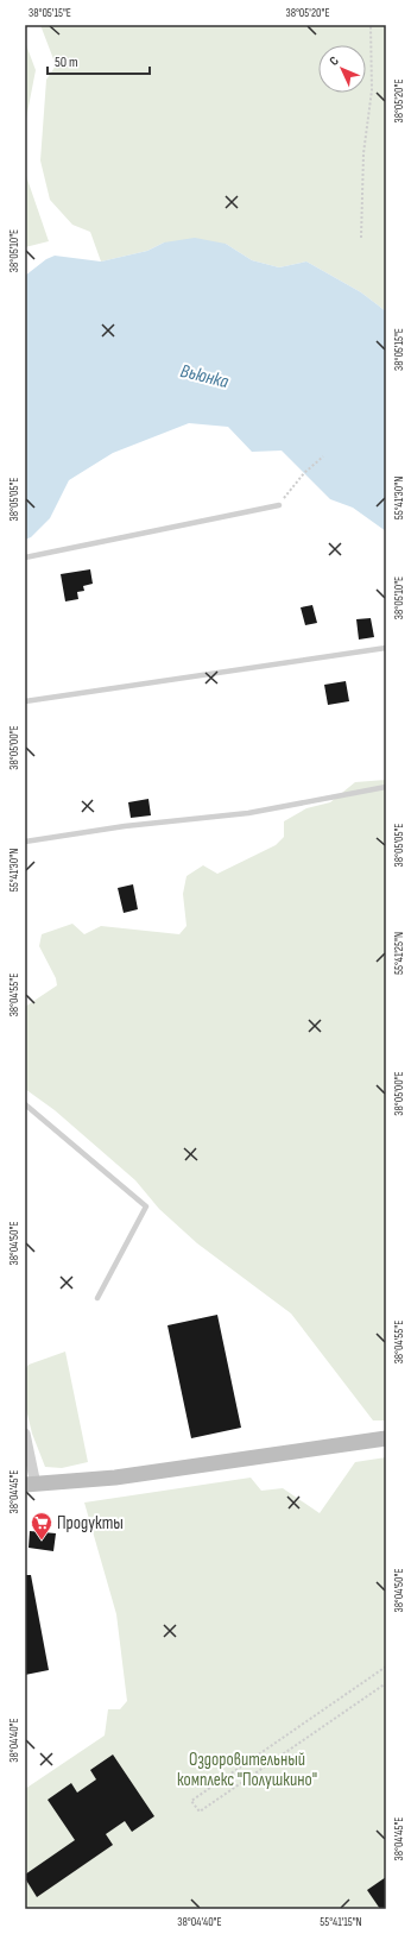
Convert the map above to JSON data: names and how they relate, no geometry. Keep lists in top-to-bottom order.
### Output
{
  "water": ["Вьюнка"],
  "parks": ["Оздоровительный комплекс \"Полушкино\""],
  "places": {
    "supermarket": ["Продукты"]
  },
  "scale_bar": "50 m",
  "north": "top left",
  "coordinates": [
    "38°05'15\"E",
    "38°05'20\"E",
    "38°05'10\"E",
    "55°41'30\"N",
    "38°05'05\"E",
    "38°05'00\"E",
    "55°41'25\"N",
    "38°04'55\"E",
    "38°04'50\"E",
    "38°04'45\"E",
    "38°04'40\"E",
    "55°41'15\"N"
  ]
}
